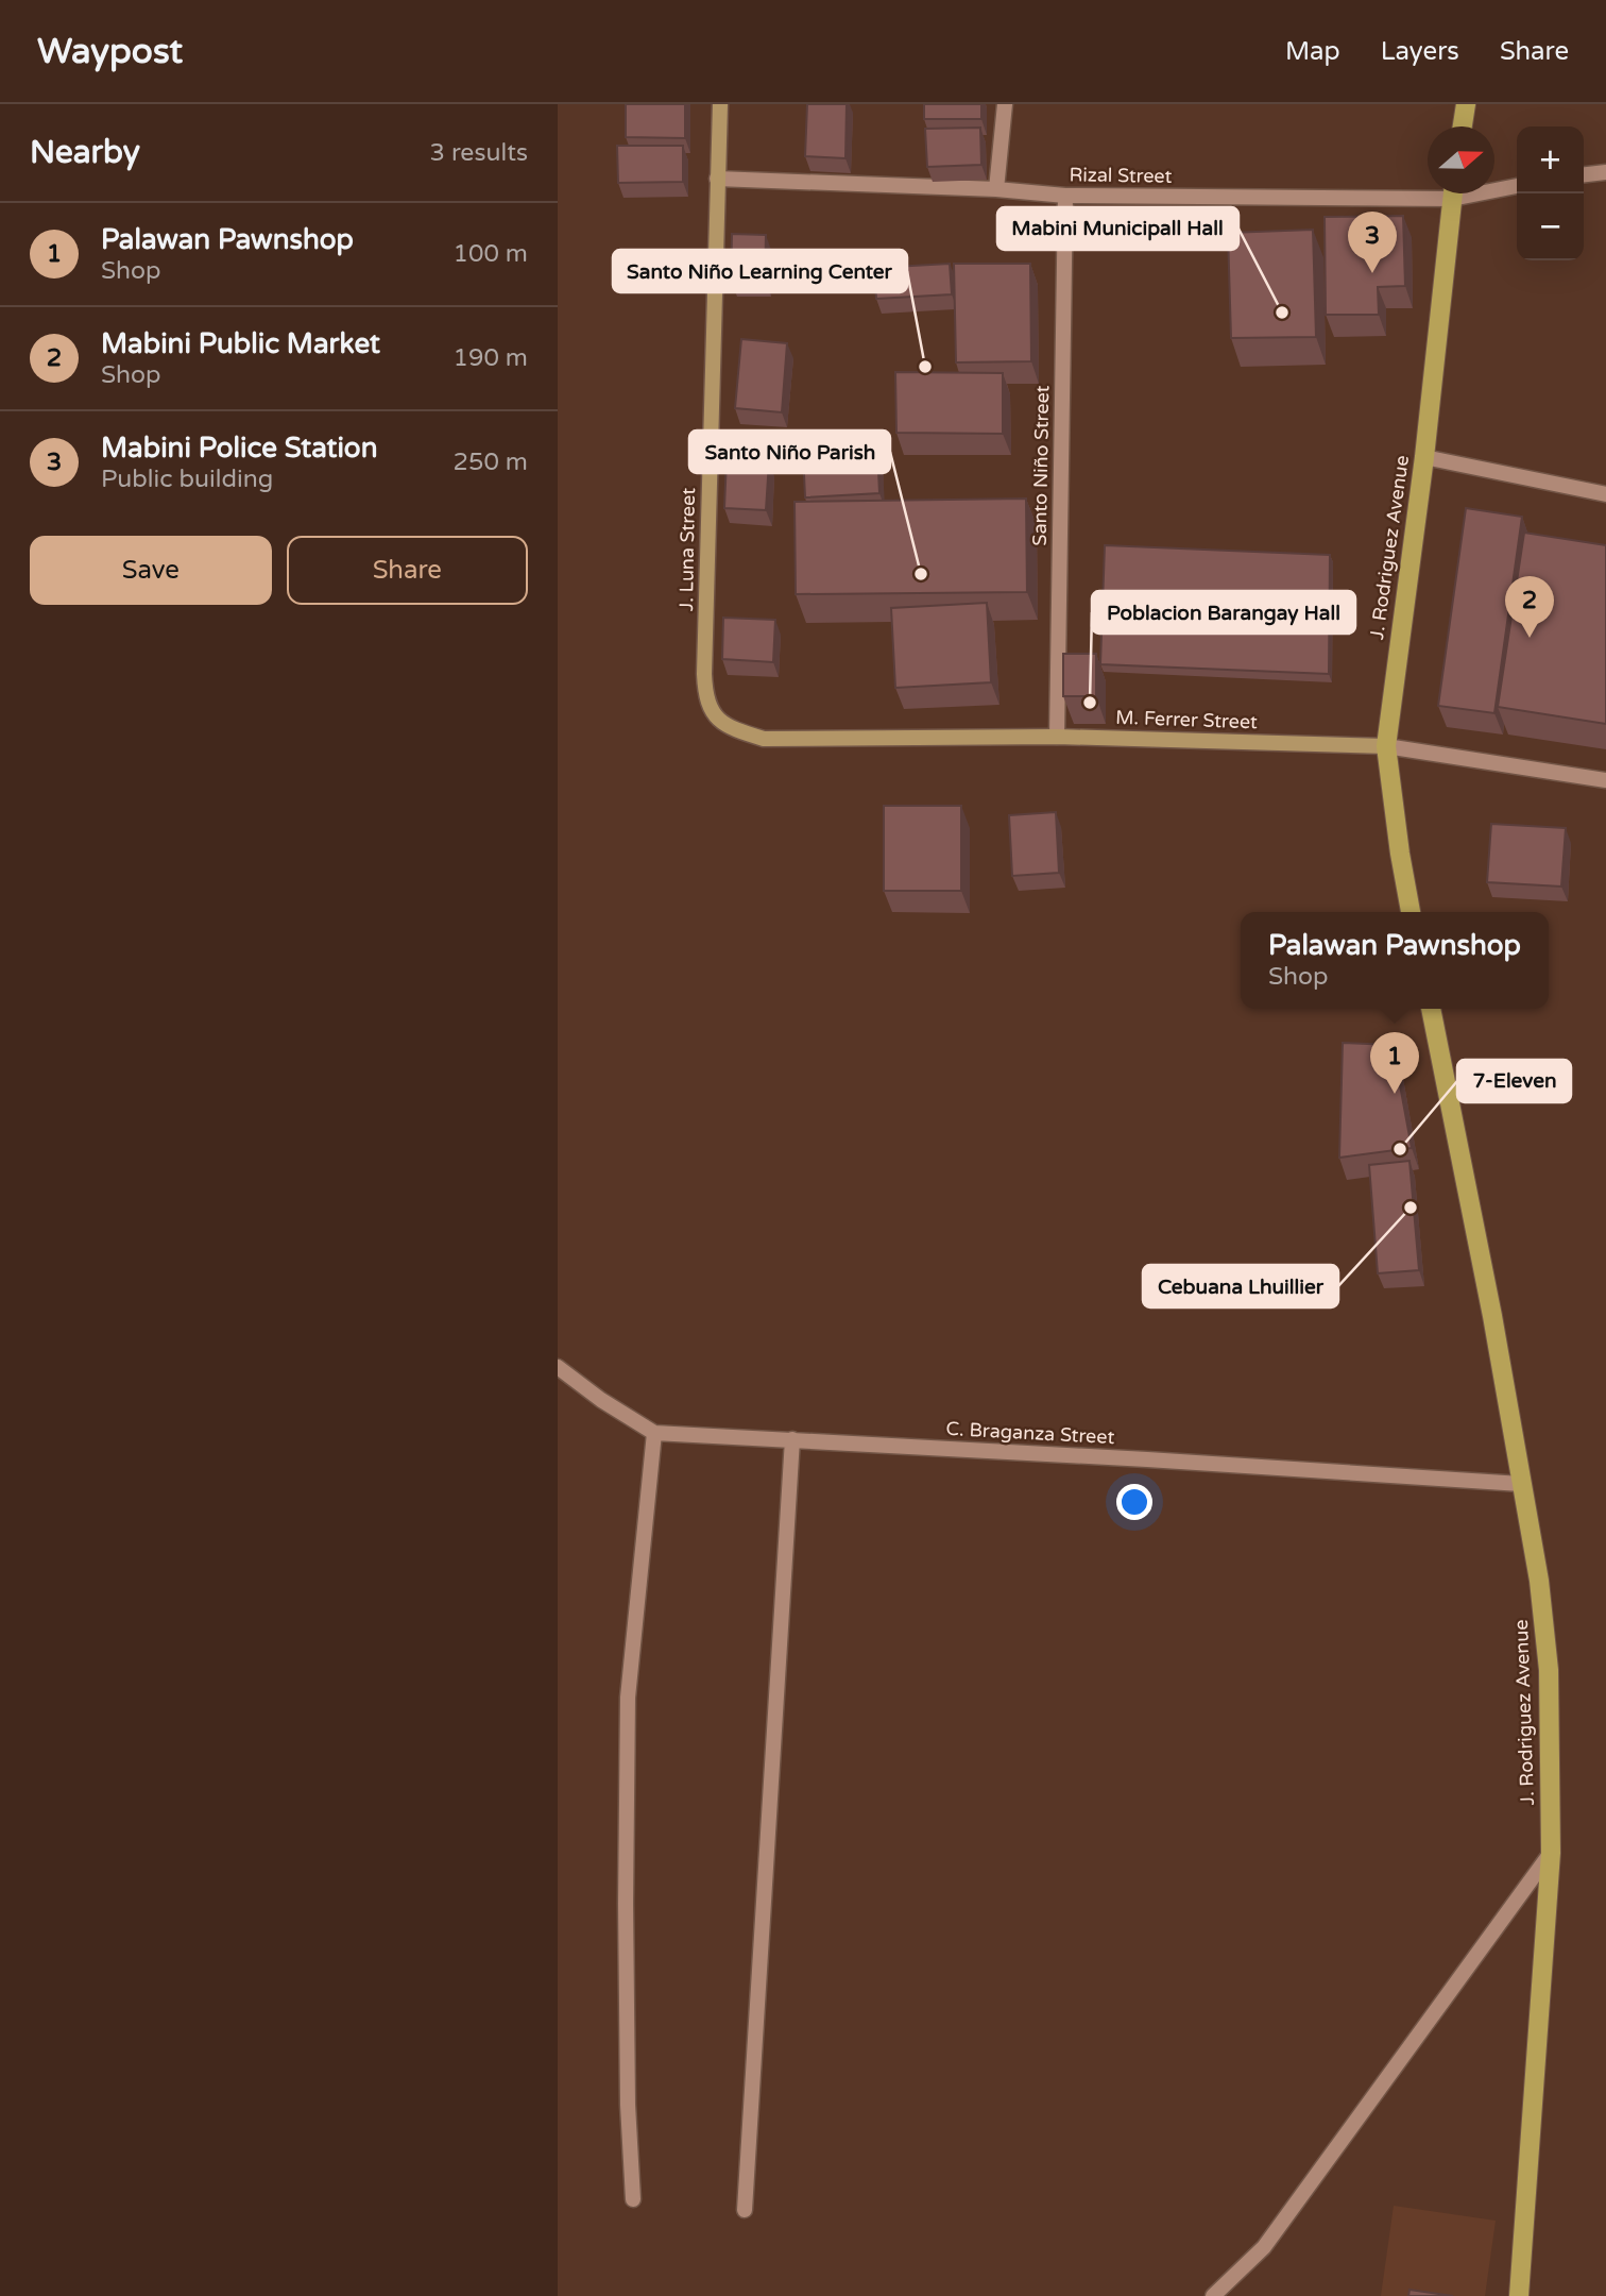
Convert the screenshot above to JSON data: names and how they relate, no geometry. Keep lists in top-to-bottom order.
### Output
{
  "streets": {
    "main road": ["J. Rodriguez Avenue", "J. Luna Street", "M. Ferrer Street"],
    "street": ["Rizal Street", "Santo Niño Street", "C. Braganza Street"]
  },
  "crossings": [
    ["Rizal Street", "Santo Niño Street"],
    ["Rizal Street", "J. Luna Street"],
    ["Santo Niño Street", "M. Ferrer Street"],
    ["J. Rodriguez Avenue", "M. Ferrer Street"],
    ["J. Rodriguez Avenue", "C. Braganza Street"],
    ["J. Luna Street", "M. Ferrer Street"]
  ],
  "places": [
    "Mabini Municipall Hall",
    "Santo Niño Learning Center",
    "Santo Niño Parish",
    "Poblacion Barangay Hall",
    "7-Eleven",
    "Cebuana Lhuillier"
  ],
  "north": "right",
  "page": {
    "header": "Waypost",
    "nav": ["Map", "Layers", "Share"],
    "heading": ["Nearby", "3 results"],
    "map_buttons": ["+", "−"],
    "list": [
      {
        "mark": "1",
        "name": "Palawan Pawnshop",
        "note": "Shop",
        "value": "100 m"
      },
      {
        "mark": "2",
        "name": "Mabini Public Market",
        "note": "Shop",
        "value": "190 m"
      },
      {
        "mark": "3",
        "name": "Mabini Police Station",
        "note": "Public building",
        "value": "250 m"
      }
    ],
    "pins": ["3", "2", "1"],
    "buttons": ["Save", "Share"],
    "popup": ["Palawan Pawnshop", "Shop"]
  }
}
